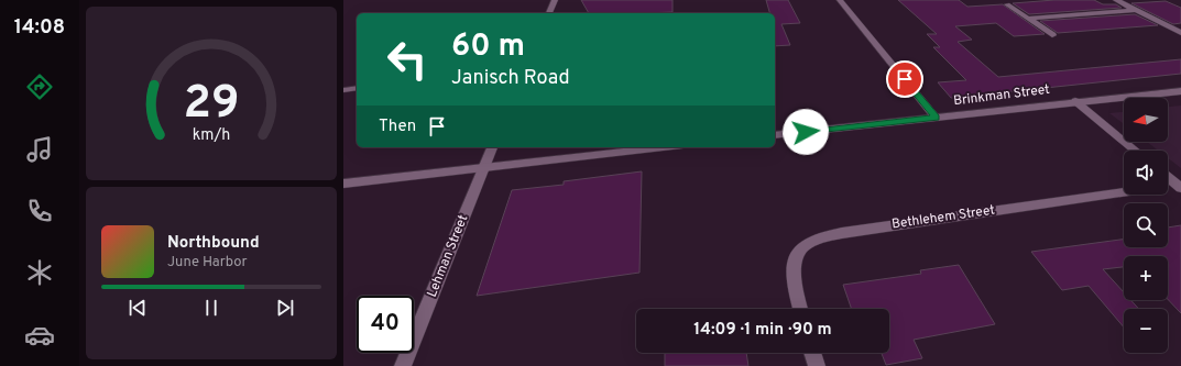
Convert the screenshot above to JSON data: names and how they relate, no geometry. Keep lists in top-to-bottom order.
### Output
{
  "streets": {
    "street": ["Brinkman Street", "Bethlehem Street", "Lehman Street"]
  },
  "north": "left",
  "page": {
    "tabs": "14:08",
    "turn": ["60 m", "Janisch Road"],
    "map_buttons": ["+", "−"],
    "then": "Then",
    "song": ["Northbound", "June Harbor"],
    "limit": "40",
    "trip": "14:09 · 1 min · 90 m",
    "gauge": ["29", "km/h"]
  }
}
